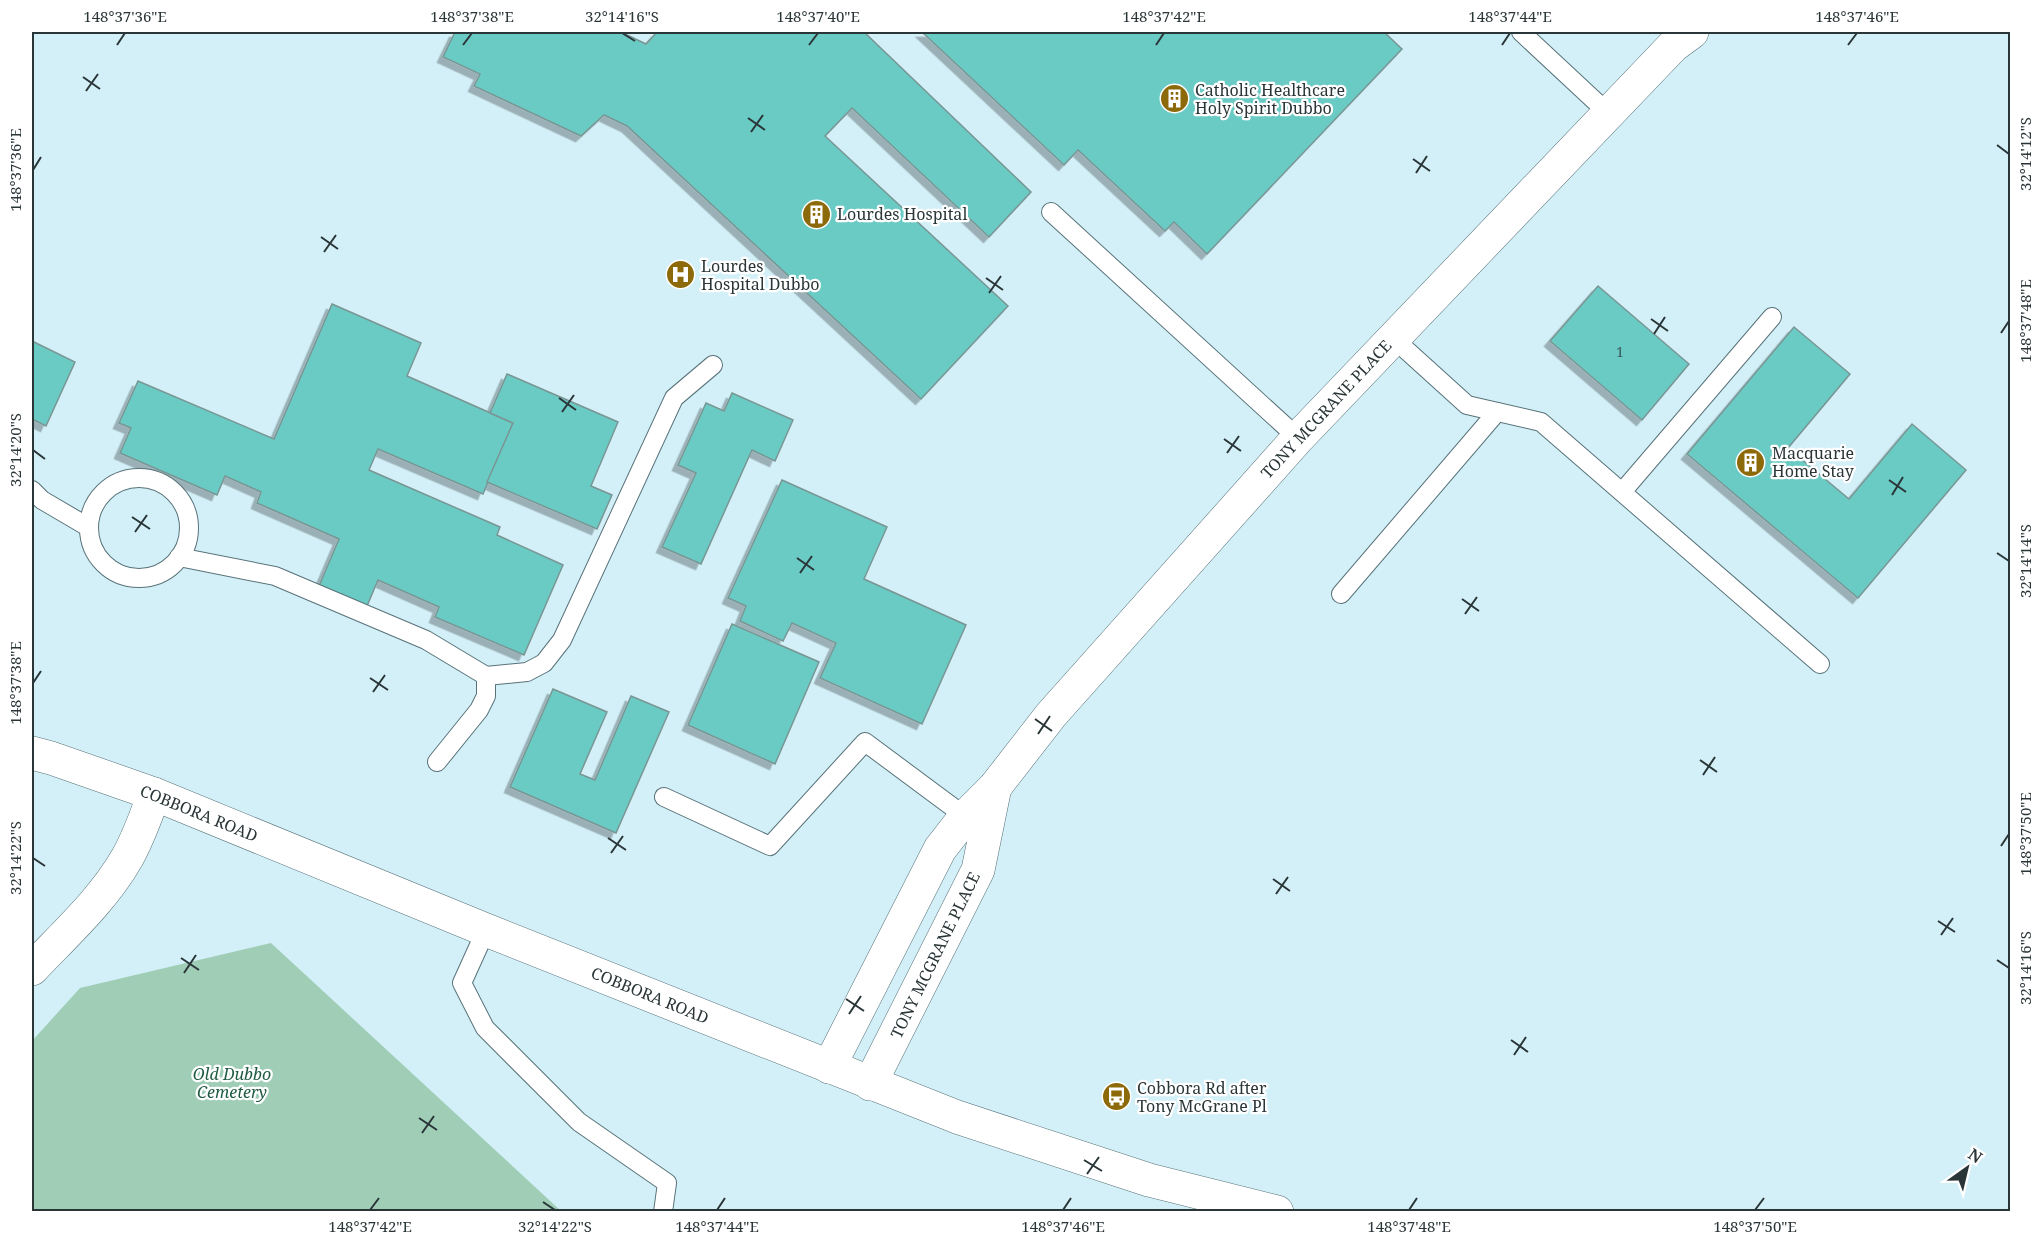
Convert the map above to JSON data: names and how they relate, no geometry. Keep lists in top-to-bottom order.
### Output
{
  "streets": {
    "street": ["TONY MCGRANE PLACE", "COBBORA ROAD"]
  },
  "crossings": [
    ["TONY MCGRANE PLACE", "COBBORA ROAD"]
  ],
  "parks": ["Old Dubbo Cemetery"],
  "places": {
    "building": ["Catholic Healthcare Holy Spirit Dubbo", "Lourdes Hospital", "Macquarie Home Stay"],
    "hospital": ["Lourdes Hospital Dubbo"],
    "bus stop": ["Cobbora Rd after Tony McGrane Pl"]
  },
  "house_numbers": ["1"],
  "north": "top right",
  "coordinates": [
    "148°37'36\"E",
    "148°37'38\"E",
    "32°14'16\"S",
    "148°37'40\"E",
    "148°37'42\"E",
    "148°37'44\"E",
    "148°37'46\"E",
    "32°14'12\"S",
    "148°37'48\"E",
    "32°14'20\"S",
    "32°14'14\"S",
    "148°37'50\"E",
    "32°14'22\"S"
  ]
}
